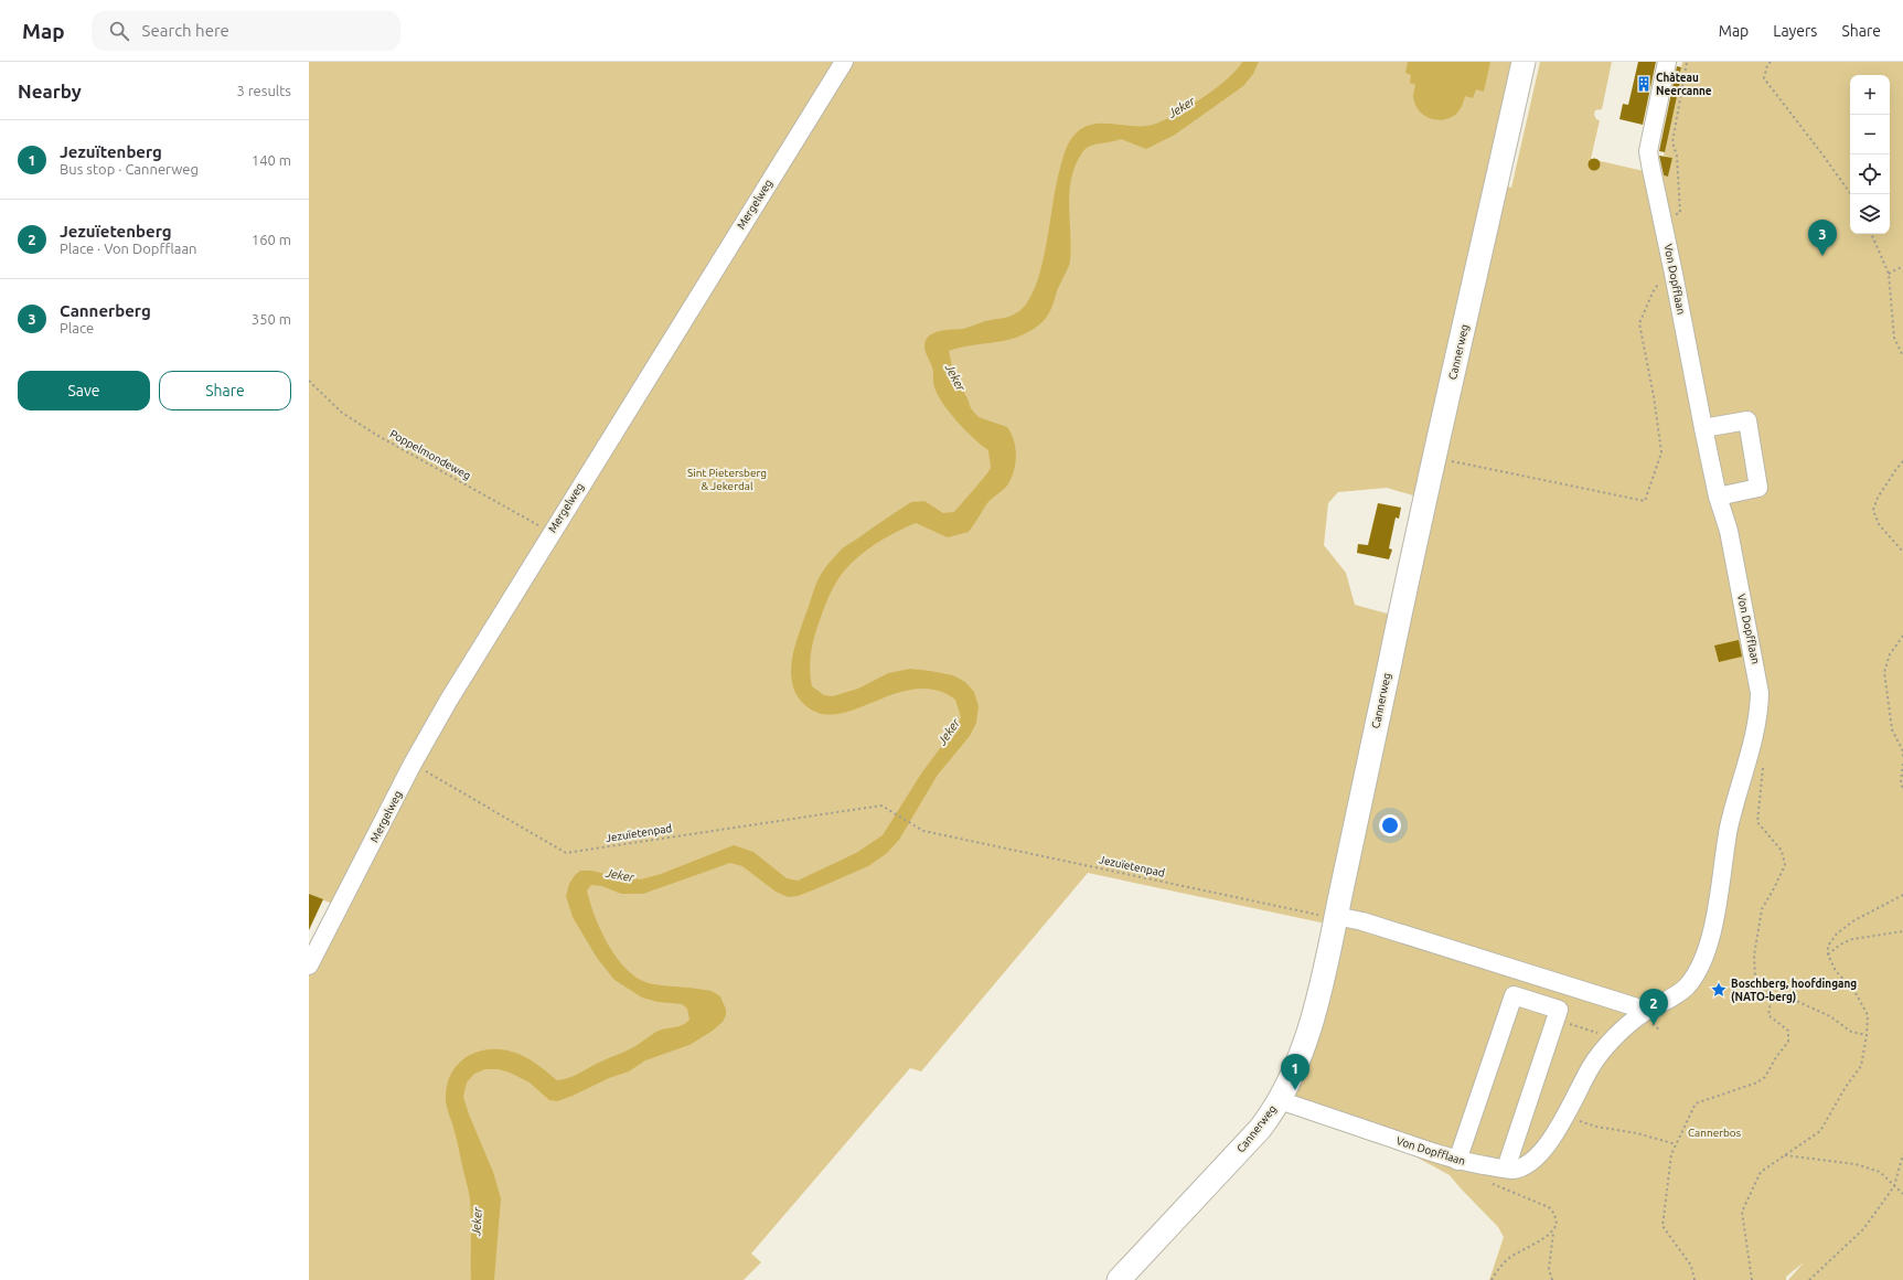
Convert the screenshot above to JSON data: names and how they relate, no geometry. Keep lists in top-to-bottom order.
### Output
{
  "streets": {
    "main road": ["Cannerweg"],
    "street": ["Mergelweg", "Von Dopfflaan"],
    "path": ["Poppelmondeweg", "Jezuïetenpad"]
  },
  "crossings": [
    ["Mergelweg", "Poppelmondeweg"],
    ["Mergelweg", "Jezuïetenpad"],
    ["Von Dopfflaan", "Cannerweg"],
    ["Cannerweg", "Jezuïetenpad"]
  ],
  "water": ["Jeker"],
  "parks": ["Sint Pietersberg & Jekerdal", "Cannerbos"],
  "places": {
    "building": ["Château Neercanne"],
    "place": ["Boschberg, hoofdingang (NATO-berg)"]
  },
  "page": {
    "header": "Map",
    "search": "Search here",
    "nav": ["Map", "Layers", "Share"],
    "heading": ["Nearby", "3 results"],
    "map_buttons": ["+", "−"],
    "list": [
      {
        "mark": "1",
        "name": "Jezuïtenberg",
        "note": "Bus stop · Cannerweg",
        "value": "140 m"
      },
      {
        "mark": "2",
        "name": "Jezuïetenberg",
        "note": "Place · Von Dopfflaan",
        "value": "160 m"
      },
      {
        "mark": "3",
        "name": "Cannerberg",
        "note": "Place",
        "value": "350 m"
      }
    ],
    "pins": ["3", "2", "1"],
    "buttons": ["Save", "Share"]
  }
}
